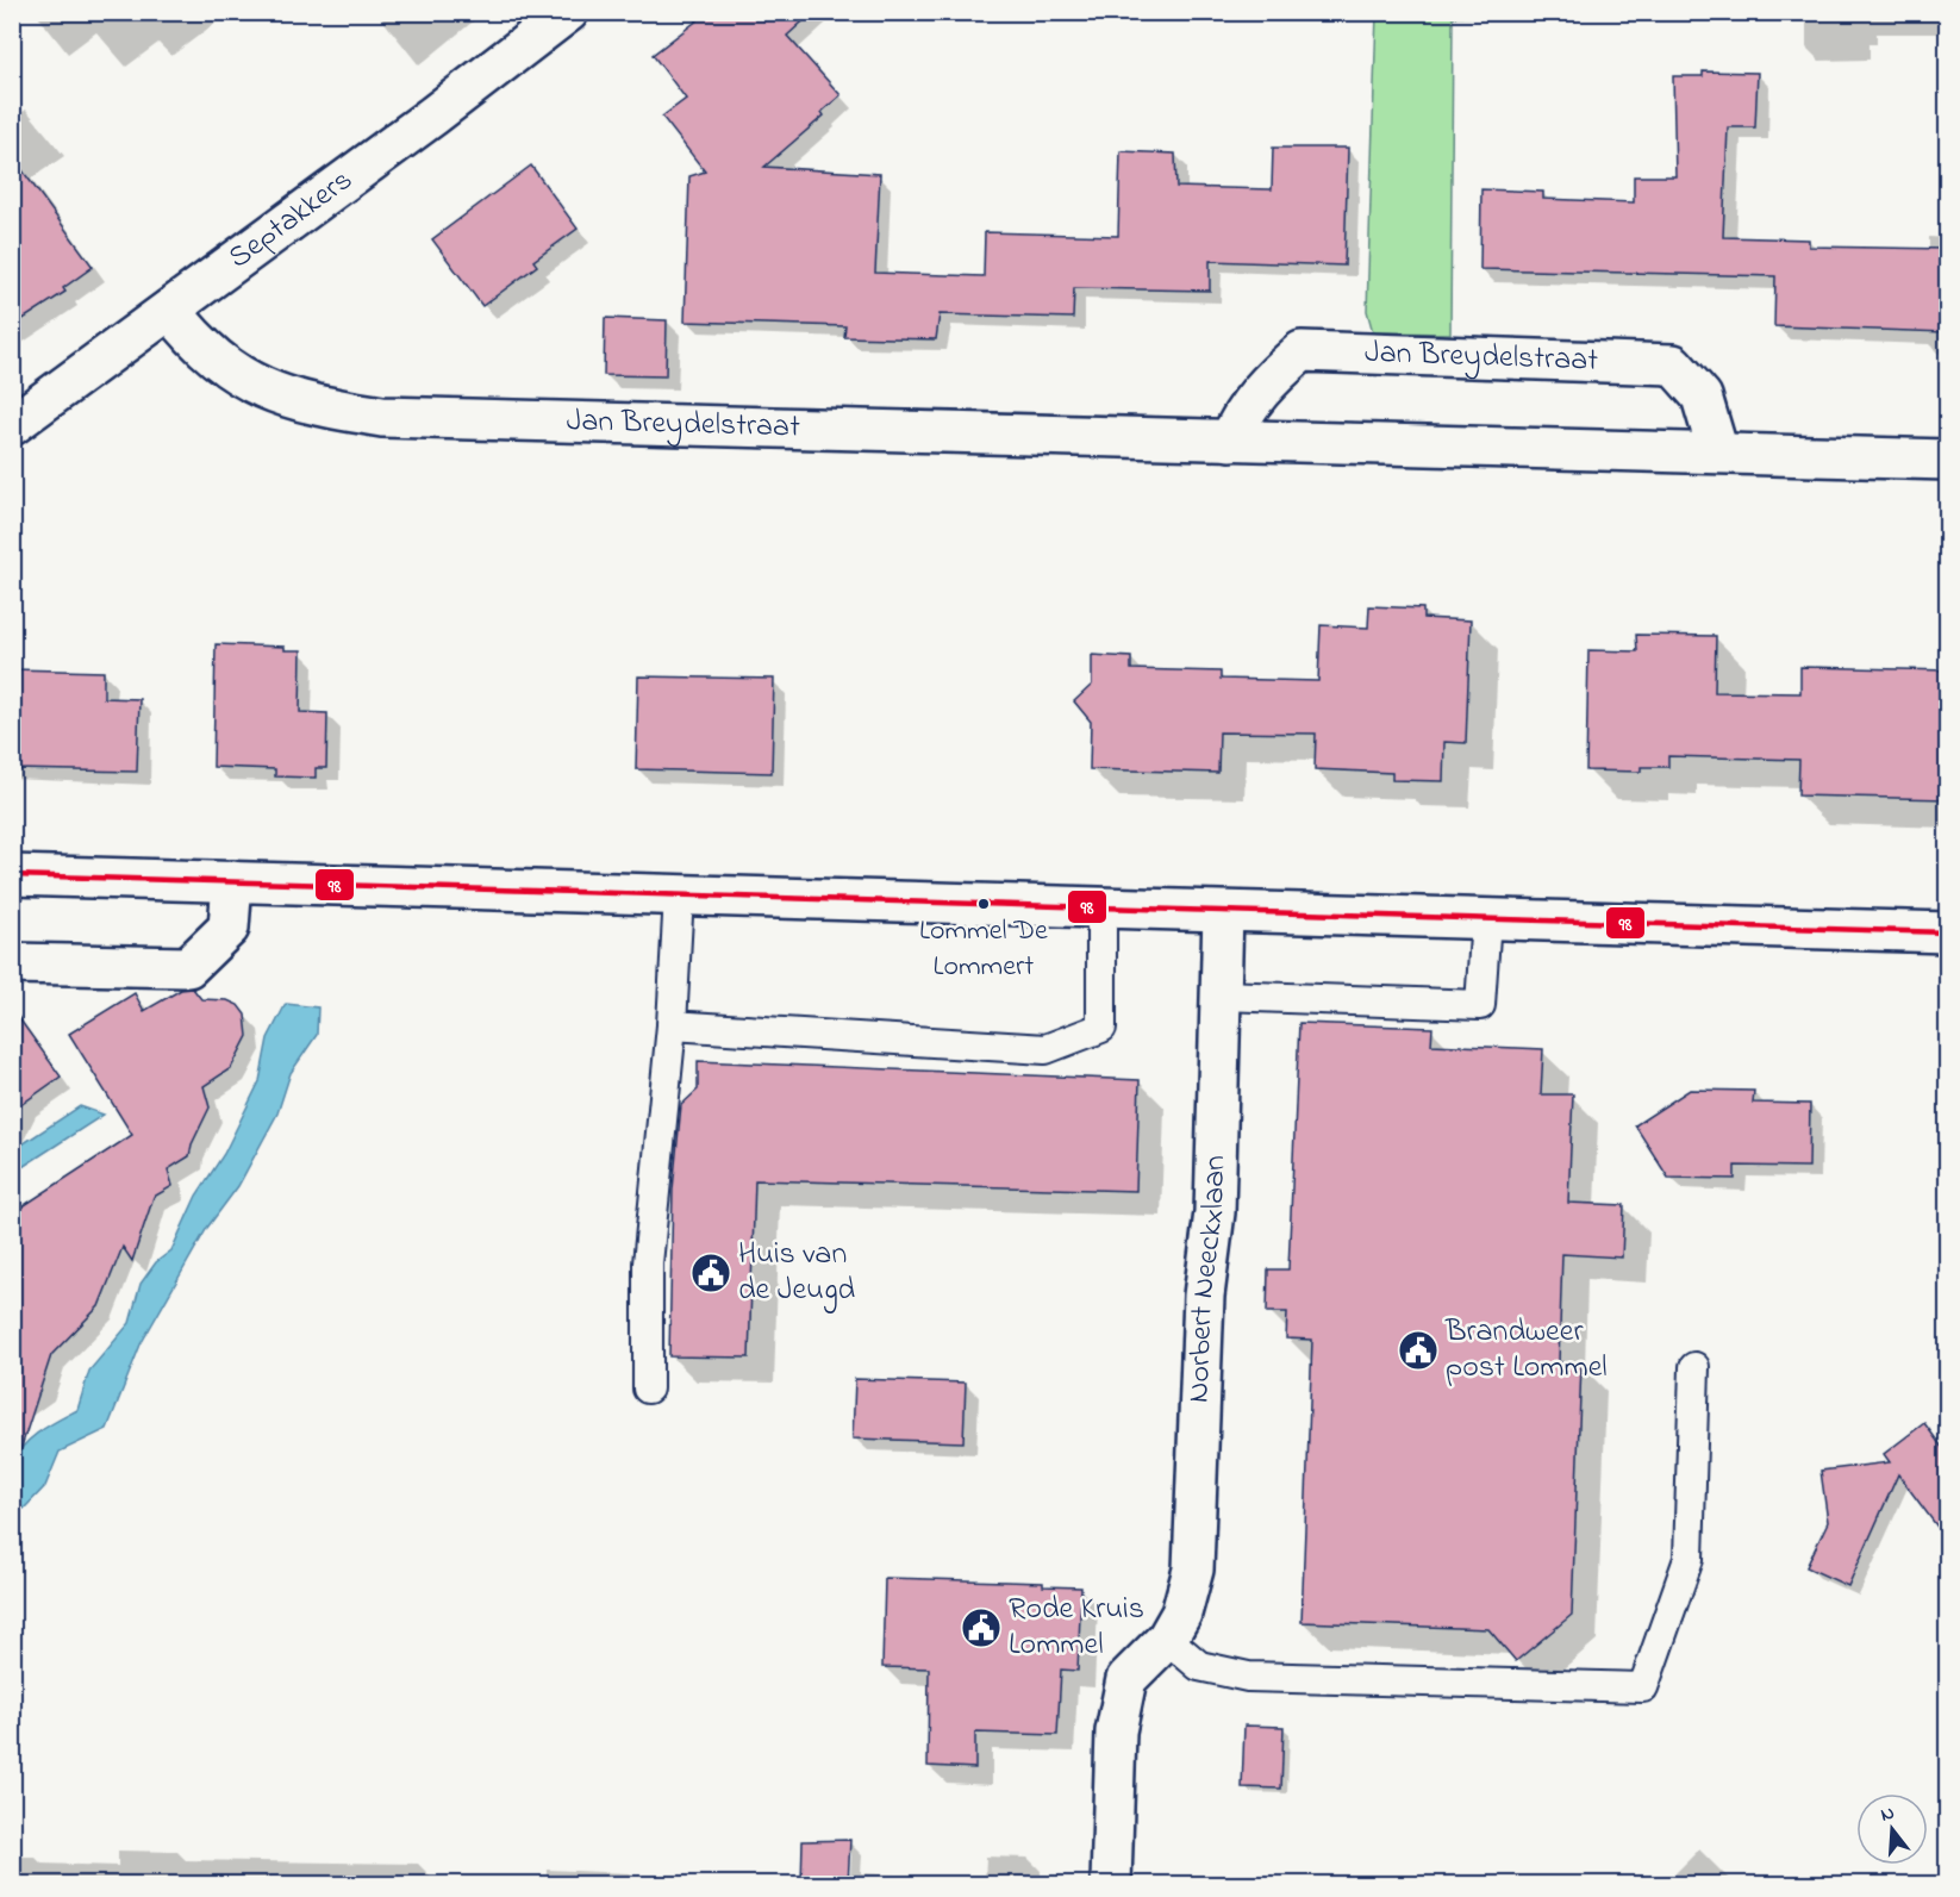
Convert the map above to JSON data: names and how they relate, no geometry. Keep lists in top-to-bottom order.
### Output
{
  "streets": {
    "street": ["Septakkers", "Jan Breydelstraat", "Norbert Neeckxlaan"]
  },
  "crossings": [
    ["Septakkers", "Jan Breydelstraat"]
  ],
  "places": {
    "other": ["Lommel De Lommert"],
    "public building": ["Huis van de Jeugd", "Brandweer post Lommel", "Rode Kruis Lommel"]
  },
  "lines": ["transit line 98"],
  "north": "top"
}
